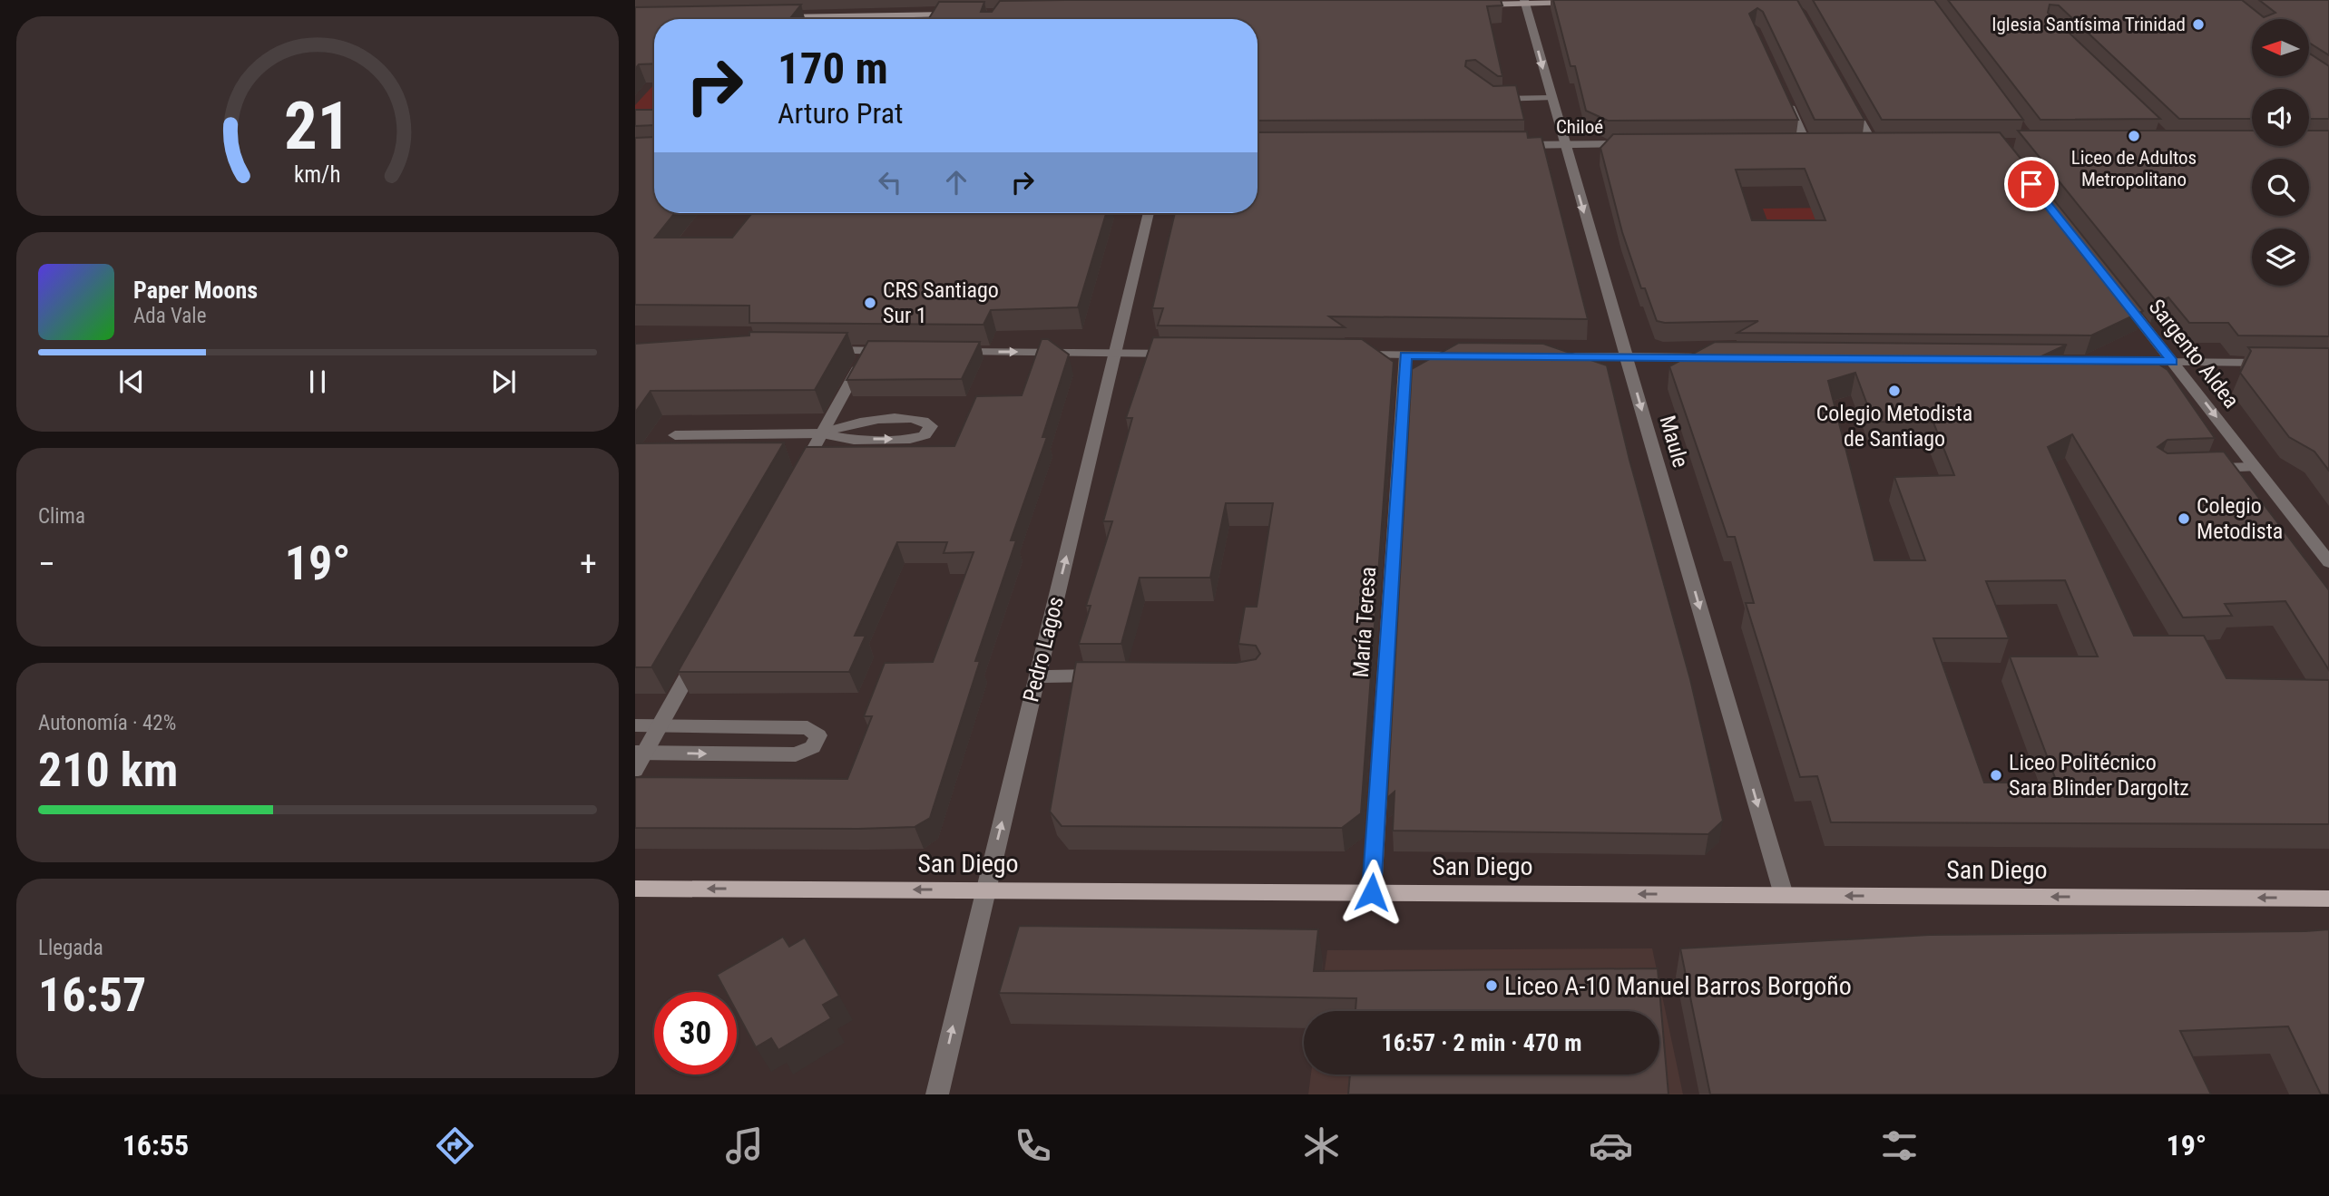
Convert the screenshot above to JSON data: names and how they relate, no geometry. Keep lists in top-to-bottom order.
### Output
{
  "streets": {
    "main road": ["San Diego"],
    "street": [
      "Chiloé",
      "Sargento Aldea",
      "Maule",
      "María Teresa",
      "Pedro Lagos"
    ]
  },
  "crossings": [
    ["Chiloé", "Maule"],
    ["Maule", "San Diego"],
    ["María Teresa", "San Diego"],
    ["Pedro Lagos", "San Diego"]
  ],
  "one_way": [
    "Sargento Aldea",
    "Maule",
    "Pedro Lagos",
    "San Diego"
  ],
  "places": [
    "Iglesia Santísima Trinidad",
    "Liceo de Adultos Metropolitano",
    "CRS Santiago Sur 1",
    "Colegio Metodista de Santiago",
    "Colegio Metodista",
    "Liceo Politécnico Sara Blinder Dargoltz",
    "Liceo A-10 Manuel Barros Borgoño"
  ],
  "north": "left",
  "page": {
    "turn": ["170 m", "Arturo Prat"],
    "song": ["Paper Moons", "Ada Vale"],
    "tile": [
      "Clima",
      ["Autonomía · 42%", "210 km"],
      ["Llegada", "16:57"]
    ],
    "heat": ["−", "19°", "+"],
    "limit": "30",
    "trip": "16:57 · 2 min · 470 m",
    "tabs": ["16:55", "19°"],
    "gauge": ["21", "km/h"]
  }
}
